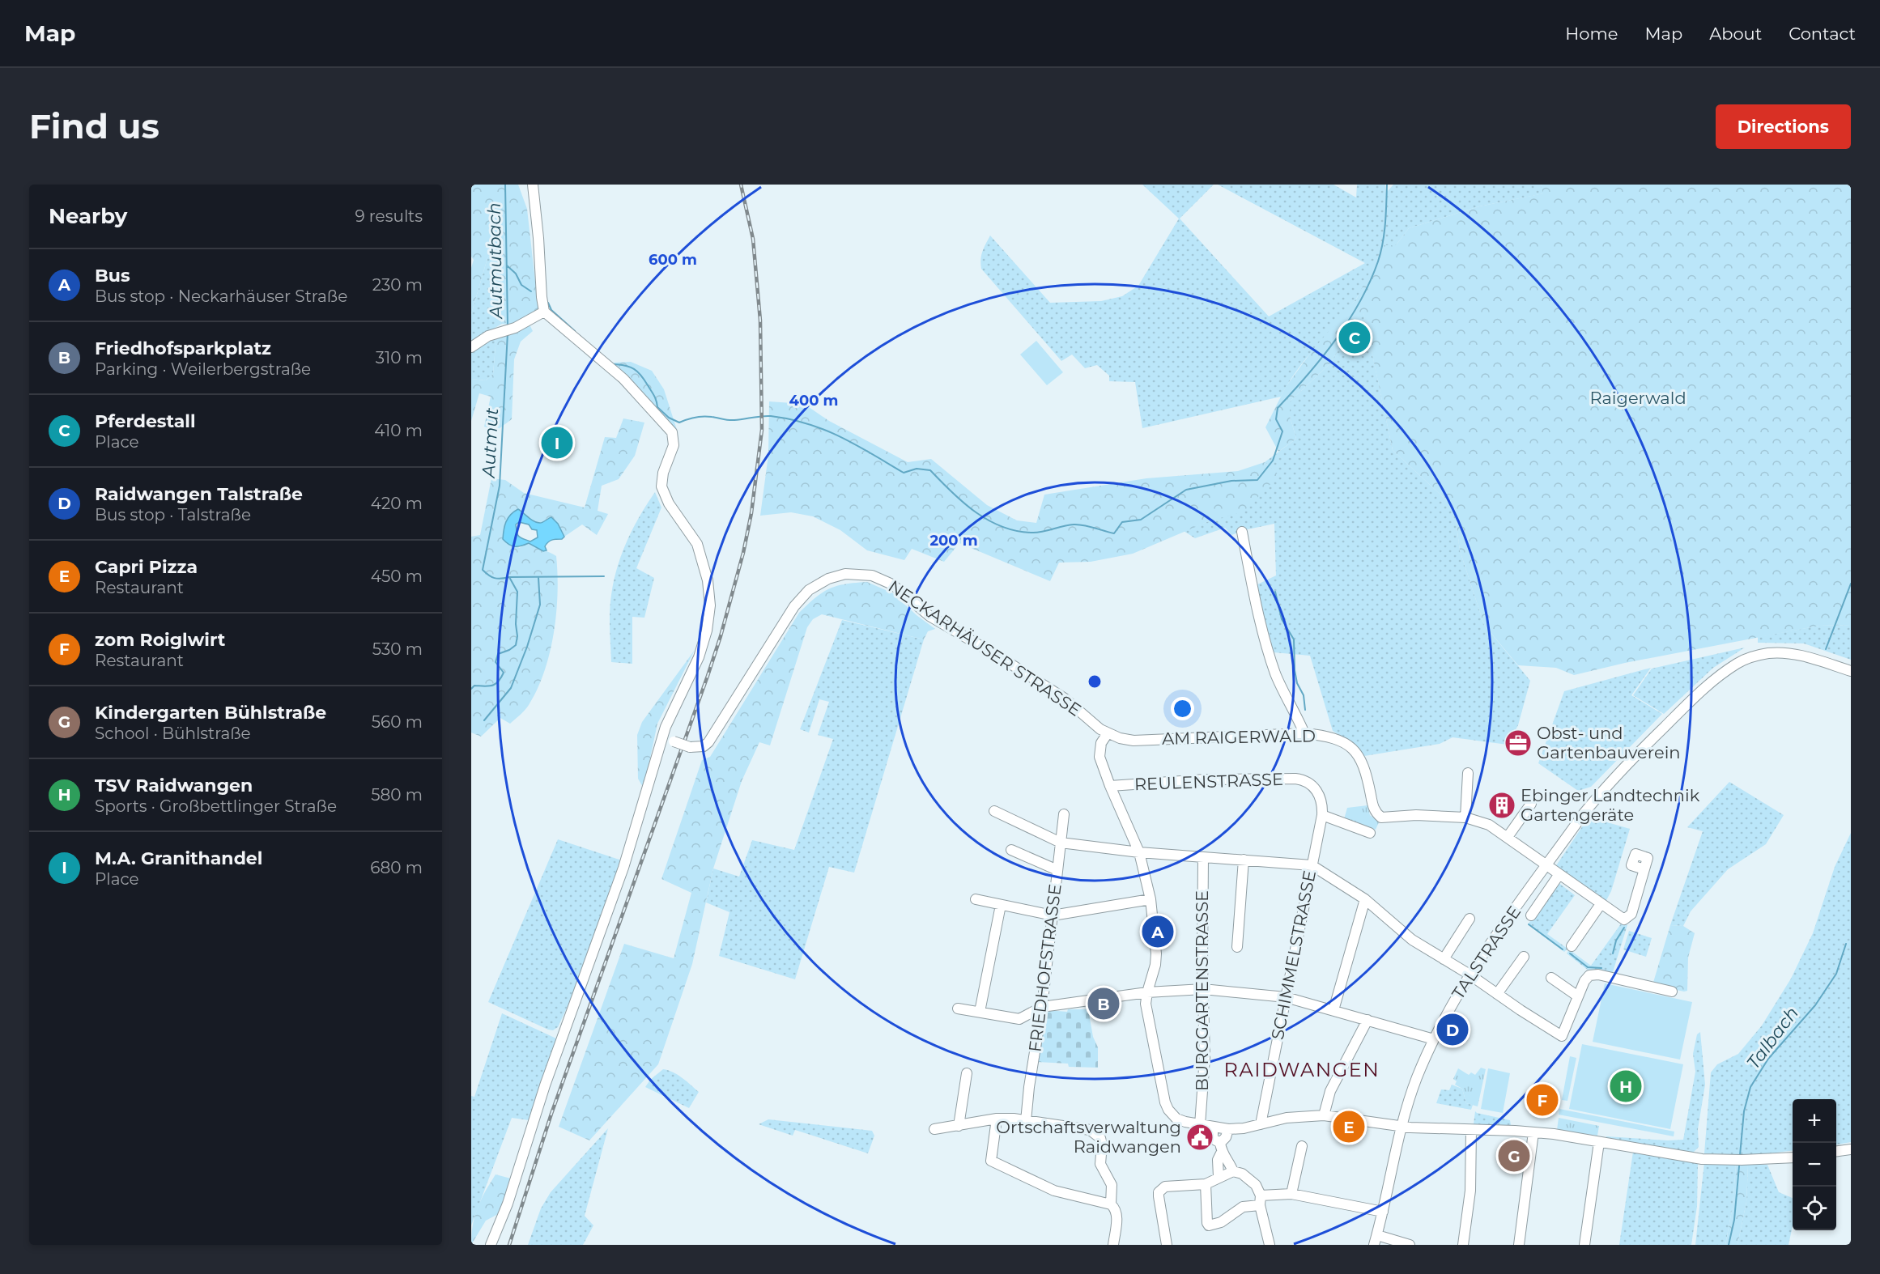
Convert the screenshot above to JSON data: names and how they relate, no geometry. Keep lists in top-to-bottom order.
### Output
{
  "streets": {
    "street": [
      "NECKARHÄUSER STRASSE",
      "AM RAIGERWALD",
      "REULENSTRASSE",
      "TALSTRASSE",
      "SCHIMMELSTRASSE",
      "FRIEDHOFSTRASSE",
      "BURGGARTENSTRASSE"
    ]
  },
  "crossings": [
    ["NECKARHÄUSER STRASSE", "AM RAIGERWALD"],
    ["AM RAIGERWALD", "TALSTRASSE"],
    ["REULENSTRASSE", "SCHIMMELSTRASSE"]
  ],
  "districts": ["RAIDWANGEN"],
  "water": ["Autmutbach", "Autmut", "Talbach"],
  "parks": ["Raigerwald"],
  "places": {
    "office": ["Obst- und Gartenbauverein"],
    "building": ["Ebinger Landtechnik Gartengeräte"],
    "public building": ["Ortschaftsverwaltung Raidwangen"]
  },
  "page": {
    "header": "Map",
    "nav": [
      "Home",
      "Map",
      "About",
      "Contact"
    ],
    "buttons": "Directions",
    "title": "Find us",
    "heading": ["Nearby", "9 results"],
    "list": [
      {
        "mark": "A",
        "name": "Bus",
        "note": "Bus stop · Neckarhäuser Straße",
        "value": "230 m"
      },
      {
        "mark": "B",
        "name": "Friedhofsparkplatz",
        "note": "Parking · Weilerbergstraße",
        "value": "310 m"
      },
      {
        "mark": "C",
        "name": "Pferdestall",
        "note": "Place",
        "value": "410 m"
      },
      {
        "mark": "D",
        "name": "Raidwangen Talstraße",
        "note": "Bus stop · Talstraße",
        "value": "420 m"
      },
      {
        "mark": "E",
        "name": "Capri Pizza",
        "note": "Restaurant",
        "value": "450 m"
      },
      {
        "mark": "F",
        "name": "zom Roiglwirt",
        "note": "Restaurant",
        "value": "530 m"
      },
      {
        "mark": "G",
        "name": "Kindergarten Bühlstraße",
        "note": "School · Bühlstraße",
        "value": "560 m"
      },
      {
        "mark": "H",
        "name": "TSV Raidwangen",
        "note": "Sports · Großbettlinger Straße",
        "value": "580 m"
      },
      {
        "mark": "I",
        "name": "M.A. Granithandel",
        "note": "Place",
        "value": "680 m"
      }
    ],
    "pins": [
      "C",
      "I",
      "A",
      "B",
      "D",
      "H",
      "F",
      "E",
      "G"
    ],
    "map_buttons": ["+", "−"]
  },
  "rings": ["600 m", "400 m", "200 m"]
}
